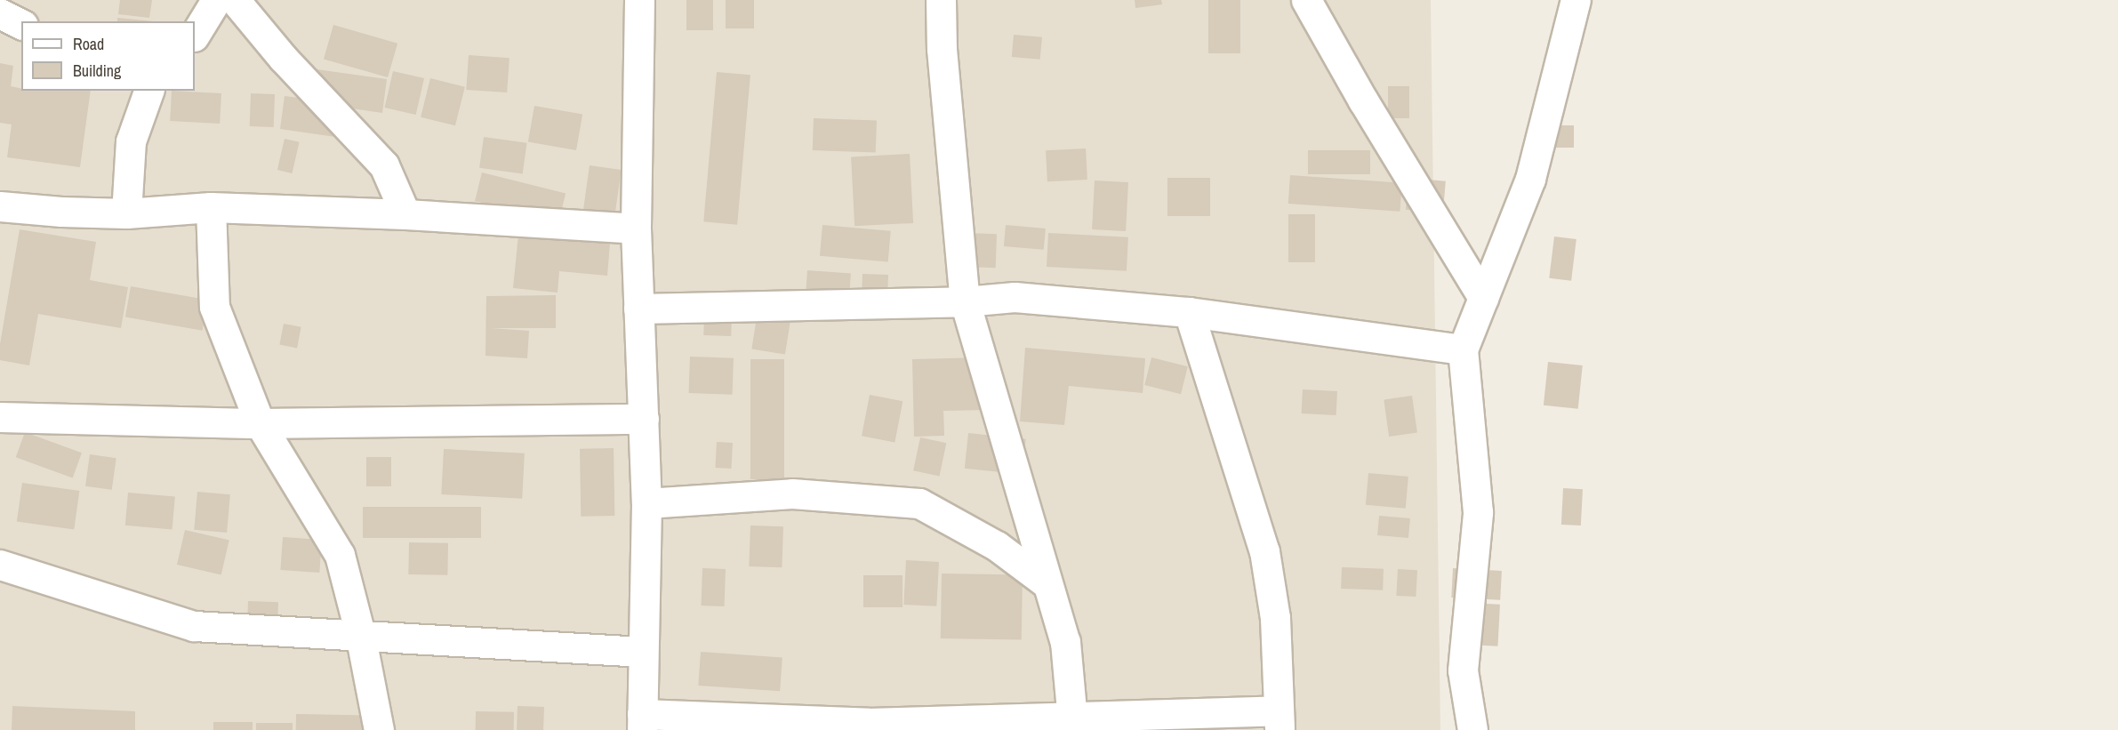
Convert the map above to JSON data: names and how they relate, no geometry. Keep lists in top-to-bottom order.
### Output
{
  "legend": ["Road", "Building"]
}
